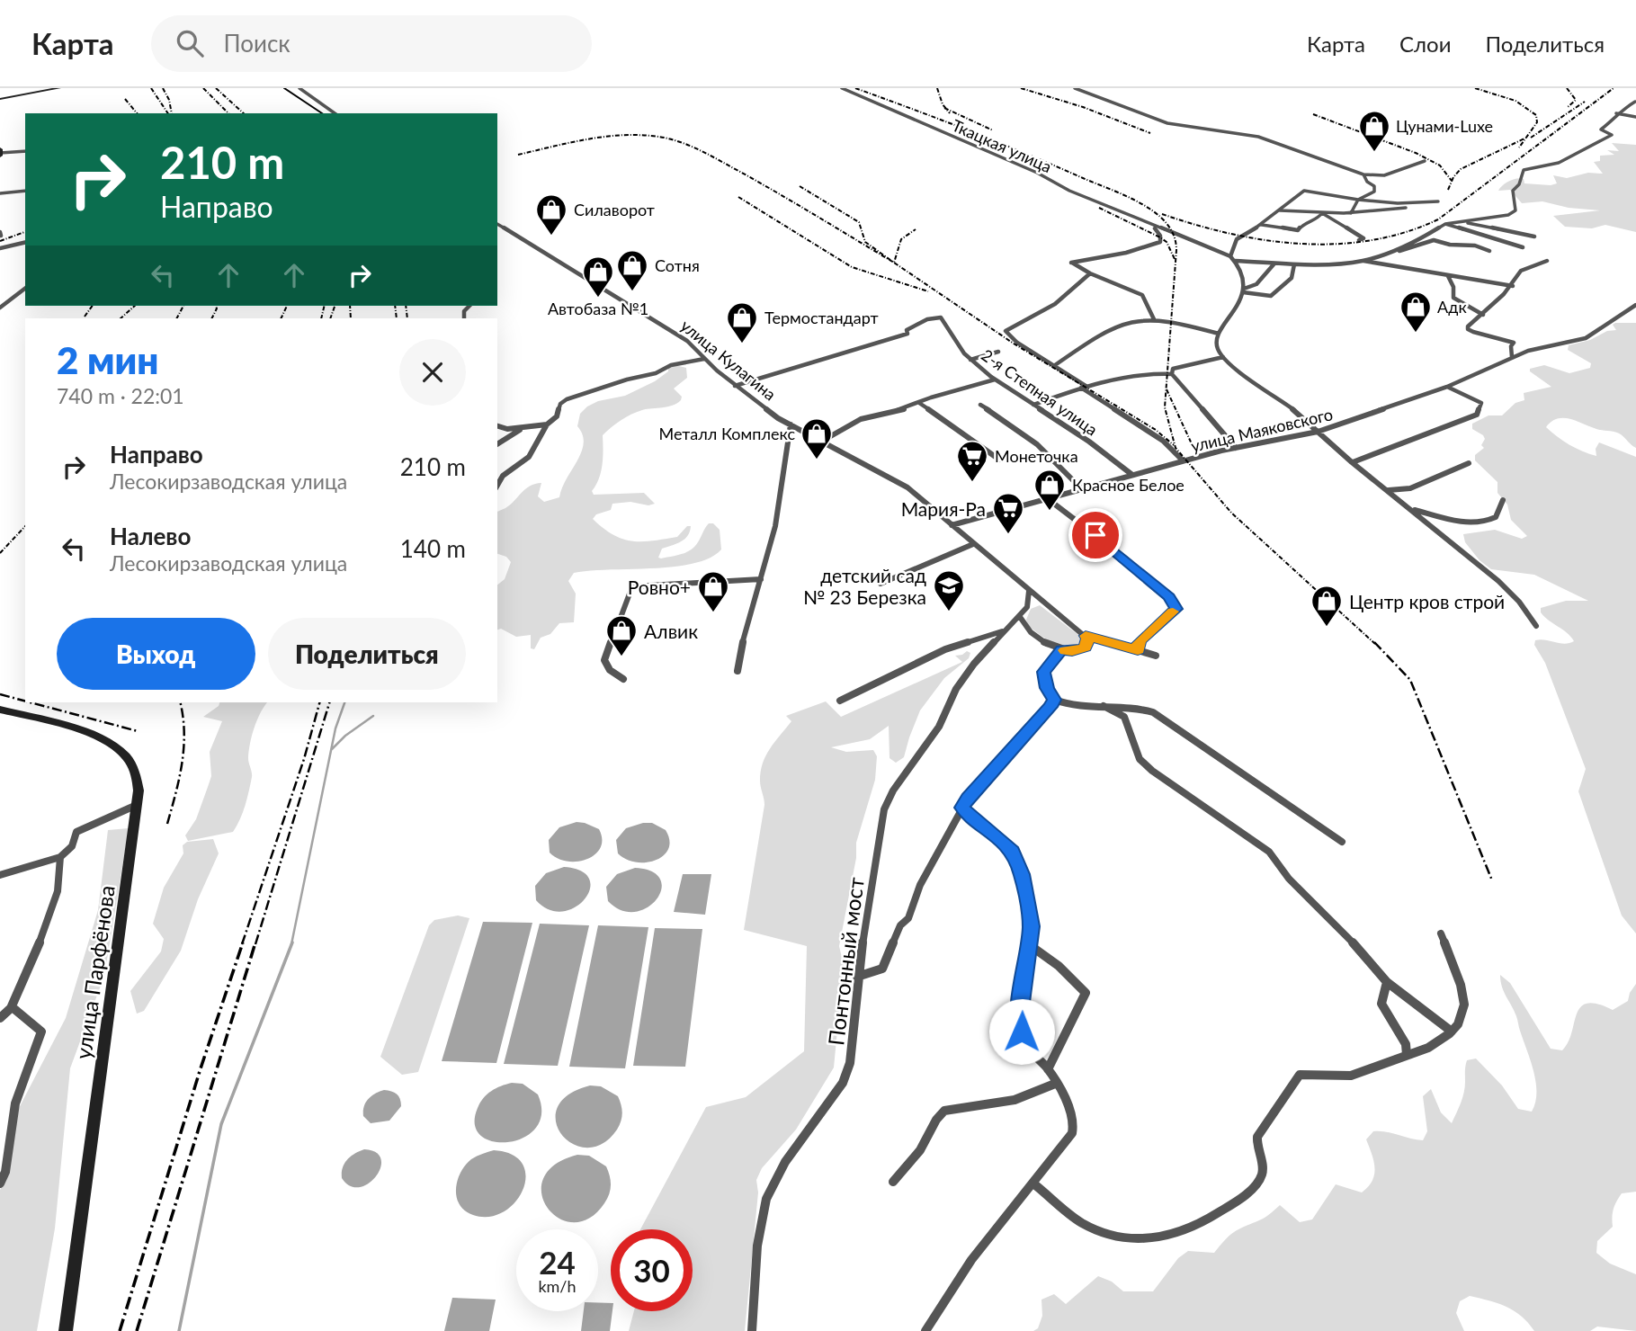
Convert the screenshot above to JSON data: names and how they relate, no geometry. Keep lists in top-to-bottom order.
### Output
{
  "streets": {
    "main road": ["улица Парфёнова"],
    "street": [
      "Ткацкая улица",
      "улица Кулагина",
      "2-я Степная улица",
      "улица Маяковского",
      "Понтонный мост"
    ]
  },
  "crossings": [
    ["улица Кулагина", "2-я Степная улица"],
    ["улица Кулагина", "улица Маяковского"],
    ["2-я Степная улица", "улица Маяковского"]
  ],
  "places": {
    "shop": [
      "Цунами-Luxe",
      "Силаворот",
      "Сотня",
      "Автобаза №1",
      "Адк",
      "Термостандарт",
      "Металл Комплекс",
      "Красное Белое",
      "Ровно+",
      "Центр кров строй",
      "Алвик"
    ],
    "supermarket": ["Монеточка", "Мария-Ра"],
    "school or university": ["детский сад № 23 Березка"]
  },
  "page": {
    "header": "Карта",
    "search": "Поиск",
    "nav": ["Карта", "Слои", "Поделиться"],
    "turn": ["210 m", "Направо"],
    "heading": ["2 мин", "740 m · 22:01"],
    "list": [
      {
        "name": "Направо",
        "note": "Лесокирзаводская улица",
        "value": "210 m"
      },
      {
        "name": "Налево",
        "note": "Лесокирзаводская улица",
        "value": "140 m"
      }
    ],
    "buttons": ["Выход", "Поделиться"],
    "speed": "24 km/h",
    "limit": "30"
  }
}
